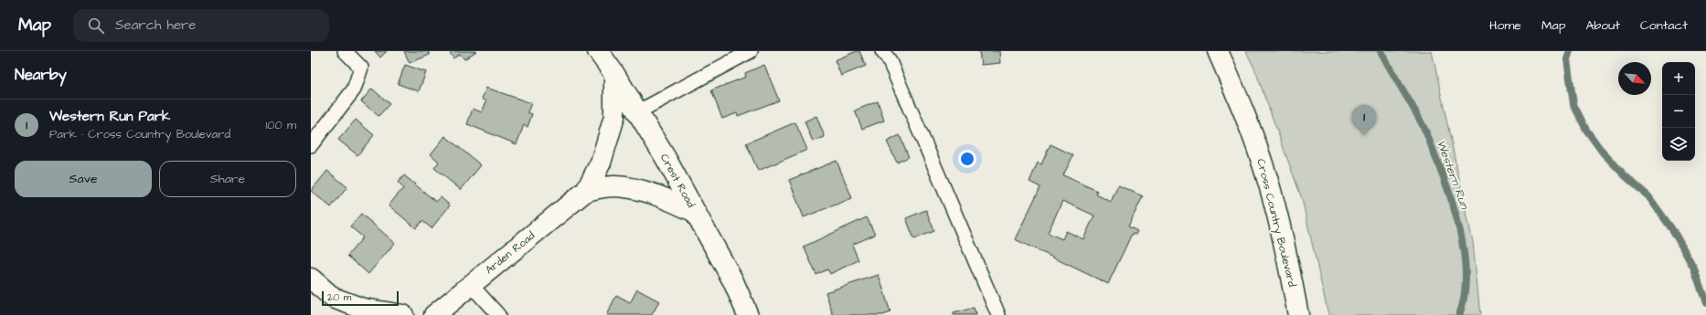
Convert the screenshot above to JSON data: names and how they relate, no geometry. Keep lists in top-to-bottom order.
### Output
{
  "streets": {
    "street": ["Crest Road", "Cross Country Boulevard", "Arden Road"]
  },
  "crossings": [
    ["Crest Road", "Arden Road"]
  ],
  "water": ["Western Run"],
  "scale_bar": "20 m",
  "north": "bottom right",
  "page": {
    "header": "Map",
    "search": "Search here",
    "nav": [
      "Home",
      "Map",
      "About",
      "Contact"
    ],
    "heading": "Nearby",
    "map_buttons": ["+", "−"],
    "list": [
      {
        "mark": "1",
        "name": "Western Run Park",
        "note": "Park · Cross Country Boulevard",
        "value": "100 m"
      }
    ],
    "pins": "1",
    "buttons": ["Save", "Share"],
    "scale": "20 m"
  }
}
